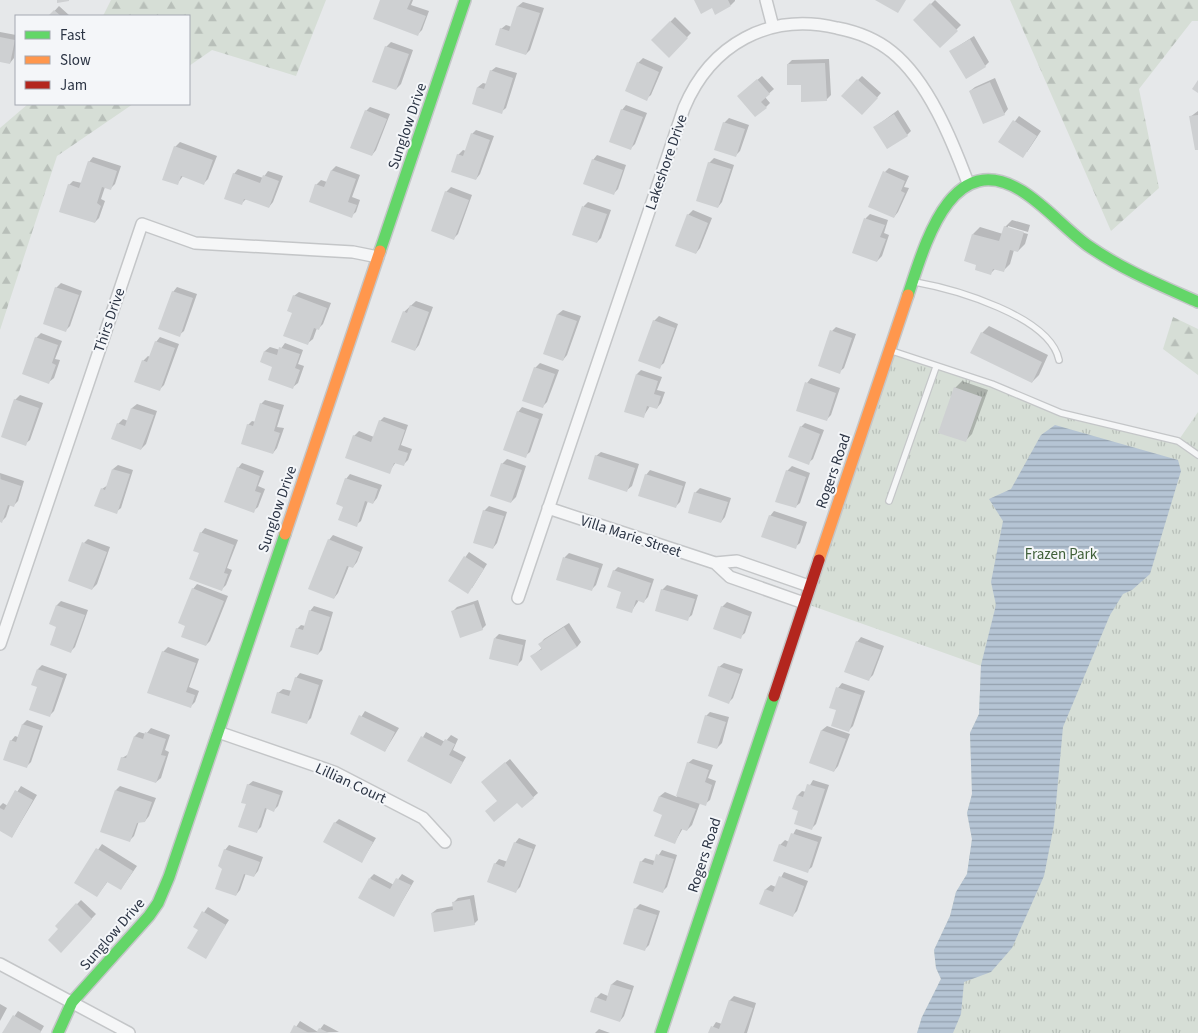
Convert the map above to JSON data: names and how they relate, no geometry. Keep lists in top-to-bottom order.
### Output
{
  "streets": {
    "street": [
      "Sunglow Drive",
      "Lakeshore Drive",
      "Thirs Drive",
      "Rogers Road",
      "Villa Marie Street",
      "Lillian Court"
    ]
  },
  "crossings": [
    ["Sunglow Drive", "Thirs Drive"],
    ["Sunglow Drive", "Lillian Court"],
    ["Lakeshore Drive", "Rogers Road"],
    ["Lakeshore Drive", "Villa Marie Street"],
    ["Rogers Road", "Villa Marie Street"]
  ],
  "parks": ["Frazen Park"],
  "legend": ["Fast", "Slow", "Jam"]
}
